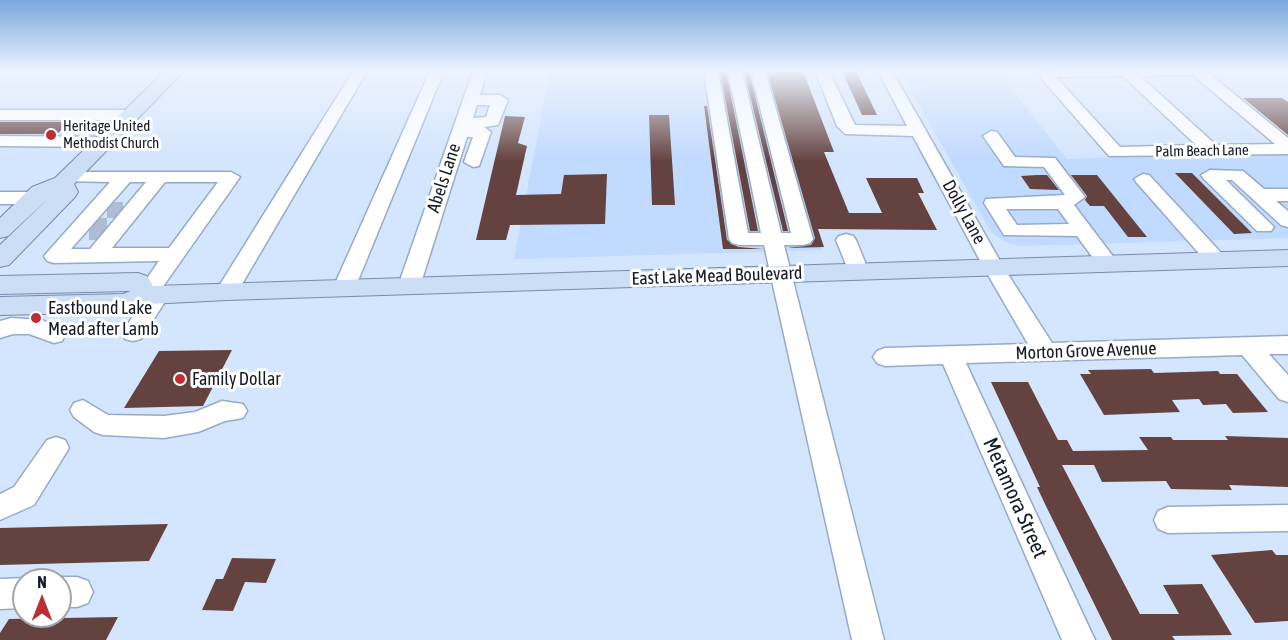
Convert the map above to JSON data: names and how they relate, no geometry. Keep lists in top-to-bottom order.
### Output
{
  "streets": {
    "main road": ["East Lake Mead Boulevard"],
    "street": [
      "Palm Beach Lane",
      "Abels Lane",
      "Dolly Lane",
      "Morton Grove Avenue",
      "Metamora Street"
    ]
  },
  "crossings": [
    ["Abels Lane", "East Lake Mead Boulevard"],
    ["Dolly Lane", "East Lake Mead Boulevard"],
    ["Dolly Lane", "Morton Grove Avenue"],
    ["Morton Grove Avenue", "Metamora Street"]
  ],
  "places": ["Heritage United Methodist Church", "Eastbound Lake Mead after Lamb", "Family Dollar"],
  "north": "top"
}
